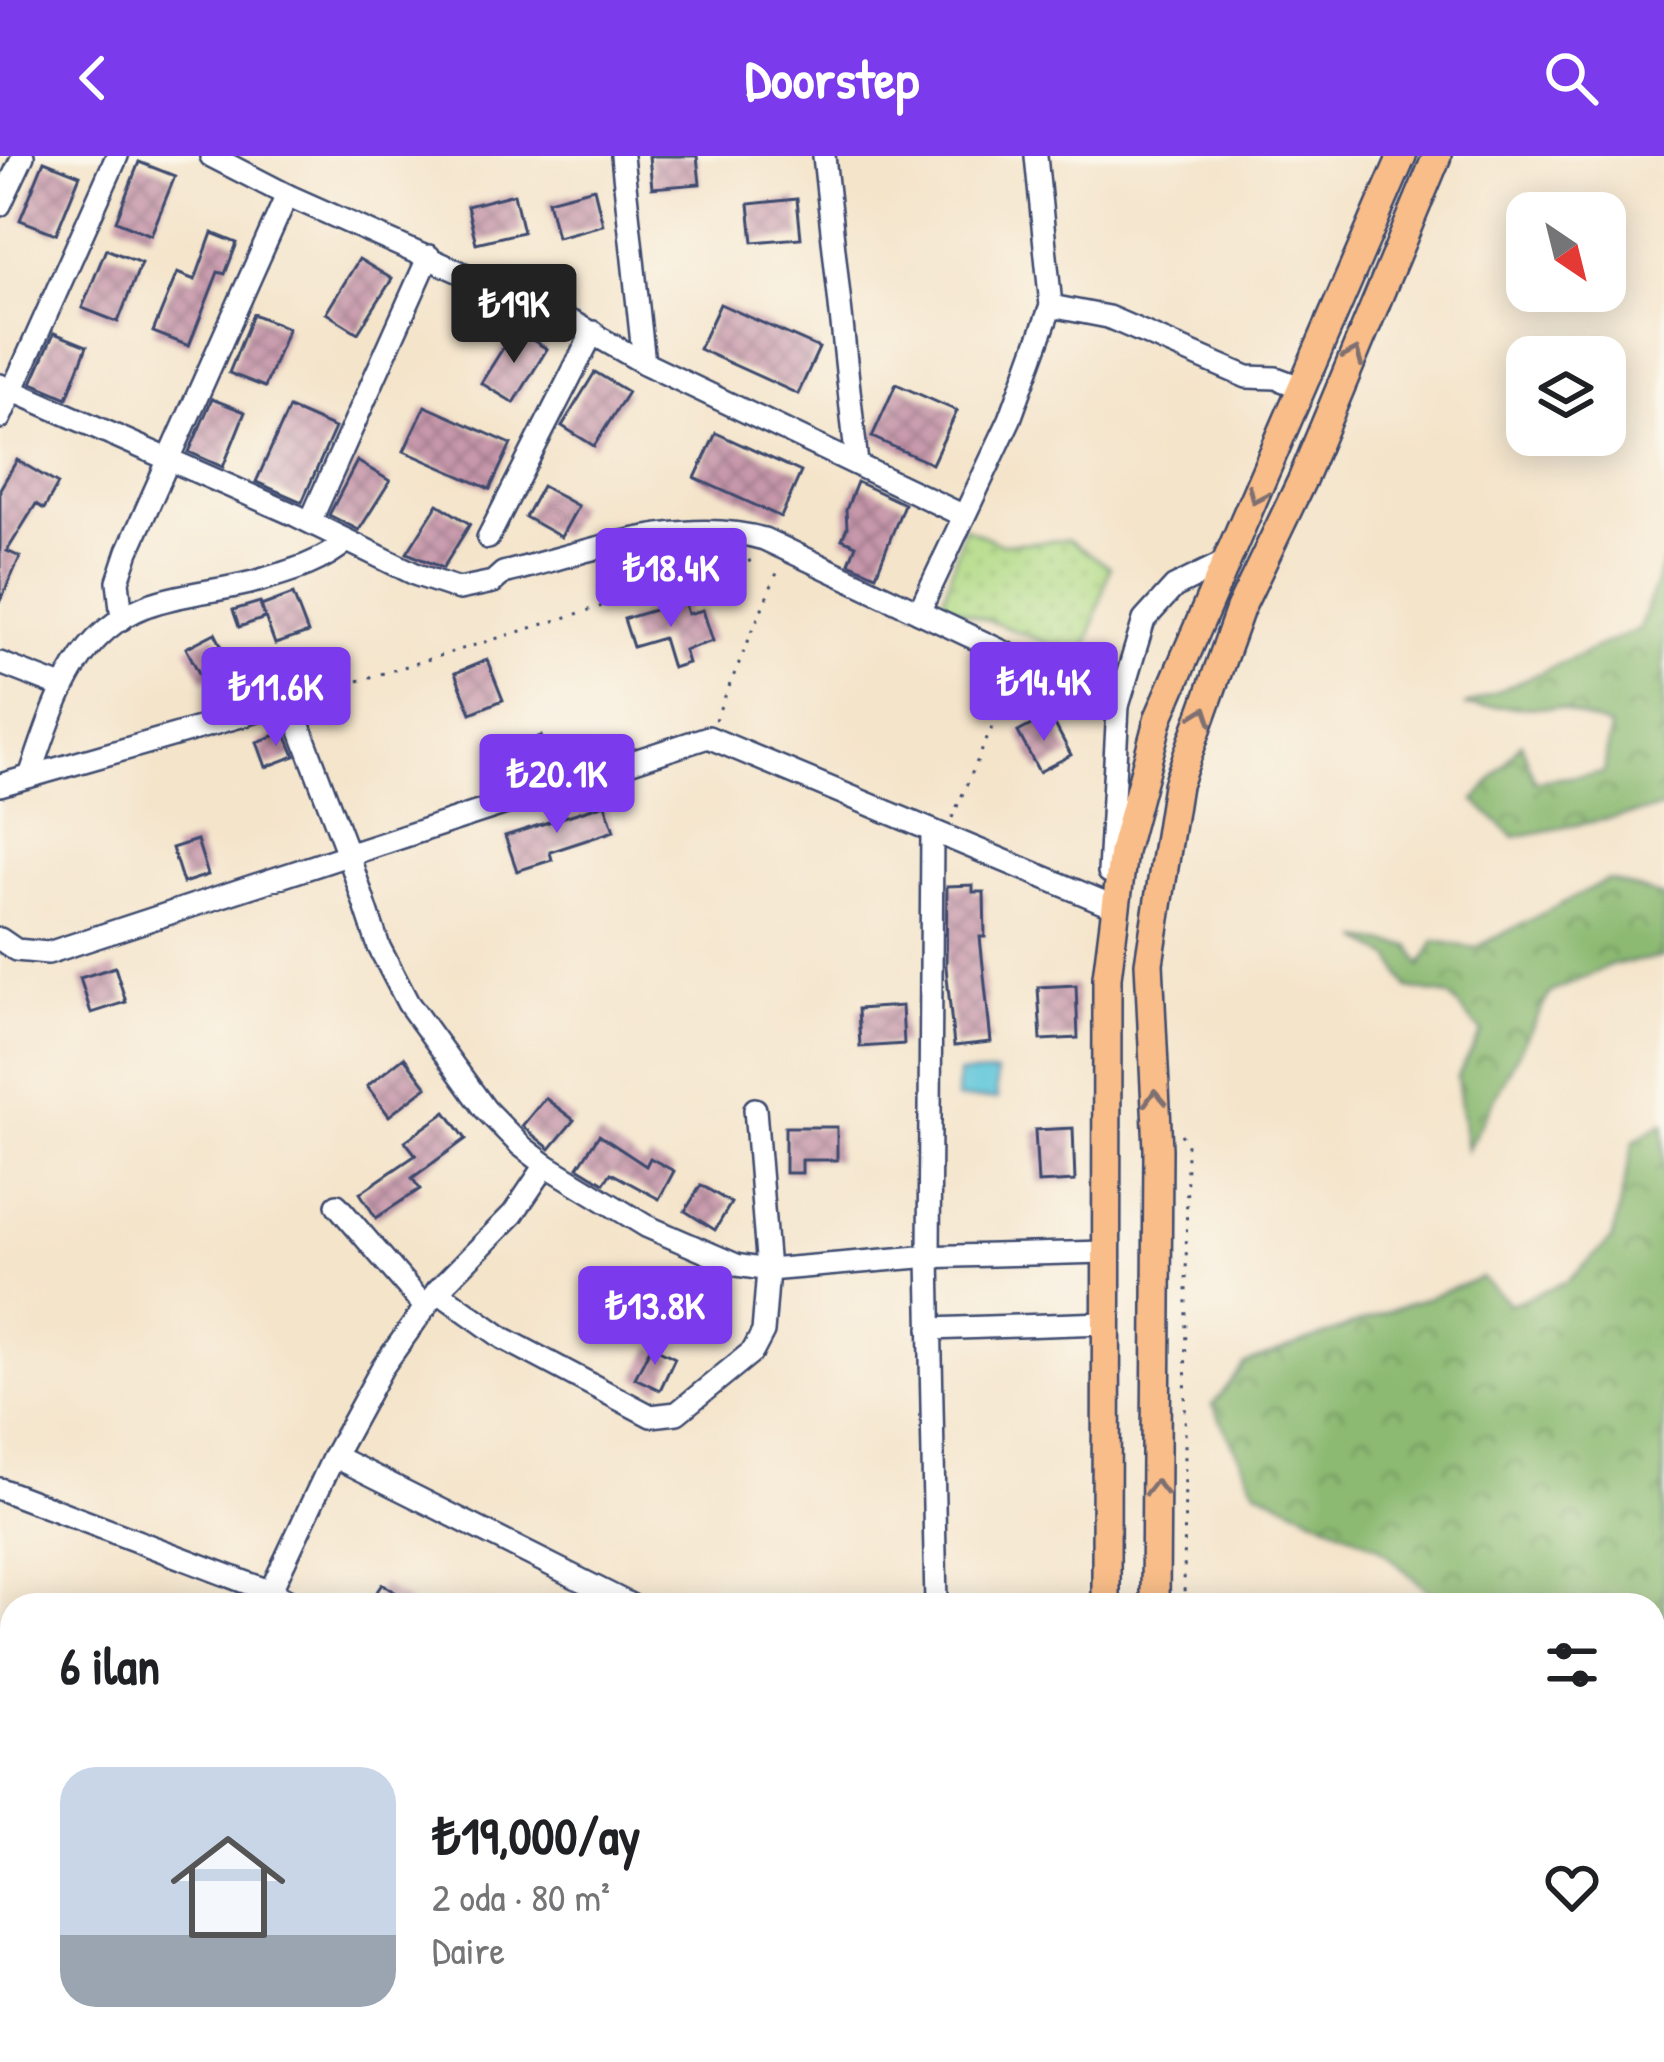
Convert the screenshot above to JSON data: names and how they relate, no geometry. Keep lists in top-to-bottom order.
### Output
{
  "north": "bottom right",
  "page": {
    "header": "Doorstep",
    "price": [
      "₺19K",
      "₺18.4K",
      "₺14.4K",
      "₺11.6K",
      "₺20.1K",
      "₺13.8K"
    ],
    "heading": "6 ilan",
    "list": [
      {
        "name": "₺19,000/ay",
        "note": "2 oda · 80 m² · Daire"
      }
    ]
  }
}
